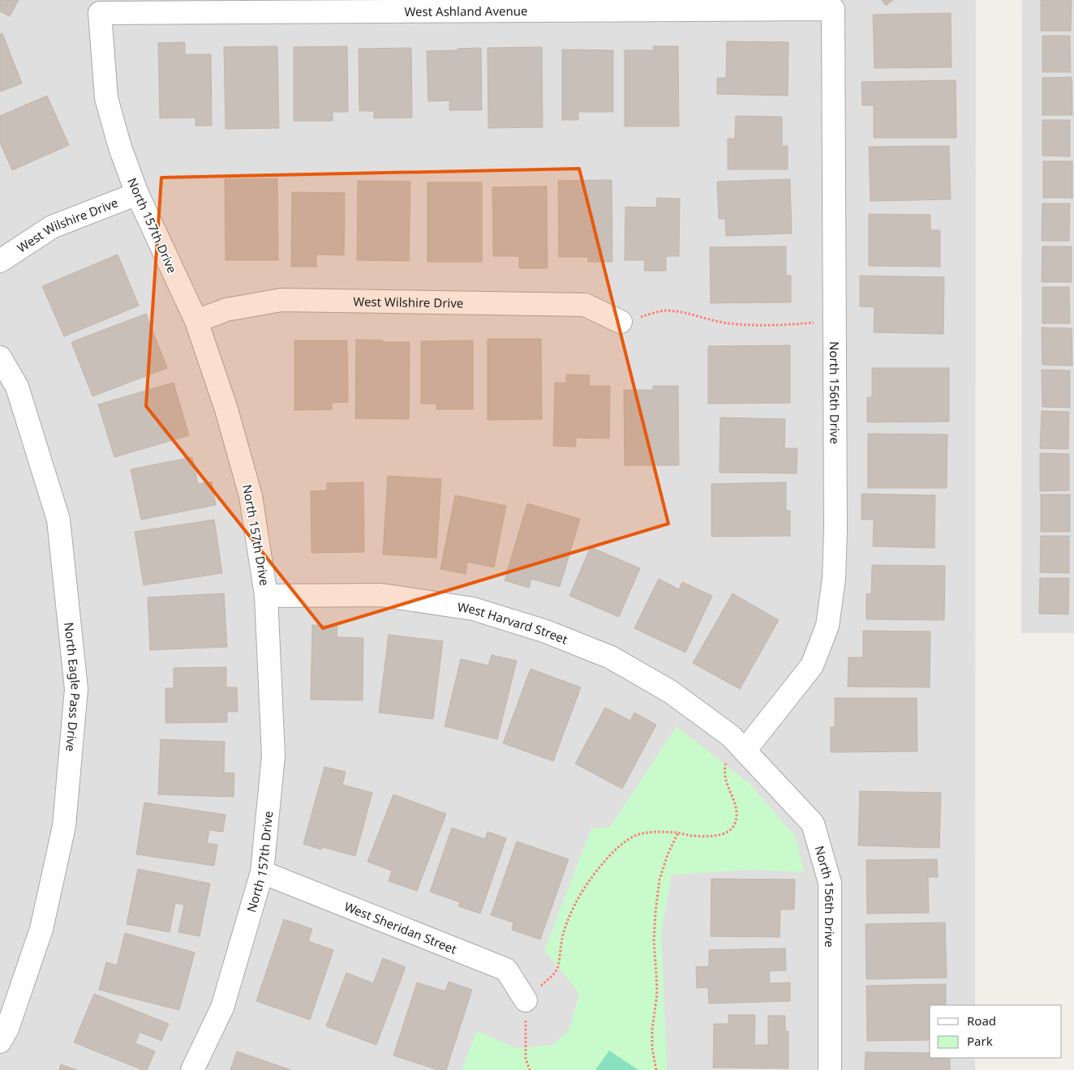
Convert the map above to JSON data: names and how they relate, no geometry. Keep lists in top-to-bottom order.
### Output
{
  "streets": {
    "street": [
      "West Ashland Avenue",
      "West Wilshire Drive",
      "North 157th Drive",
      "North 156th Drive",
      "West Harvard Street",
      "North Eagle Pass Drive",
      "West Sheridan Street"
    ]
  },
  "crossings": [
    ["West Ashland Avenue", "North 157th Drive"],
    ["West Ashland Avenue", "North 156th Drive"],
    ["West Wilshire Drive", "North 157th Drive"],
    ["North 157th Drive", "West Harvard Street"],
    ["North 157th Drive", "West Sheridan Street"],
    ["North 156th Drive", "West Harvard Street"]
  ],
  "legend": ["Road", "Park"]
}
